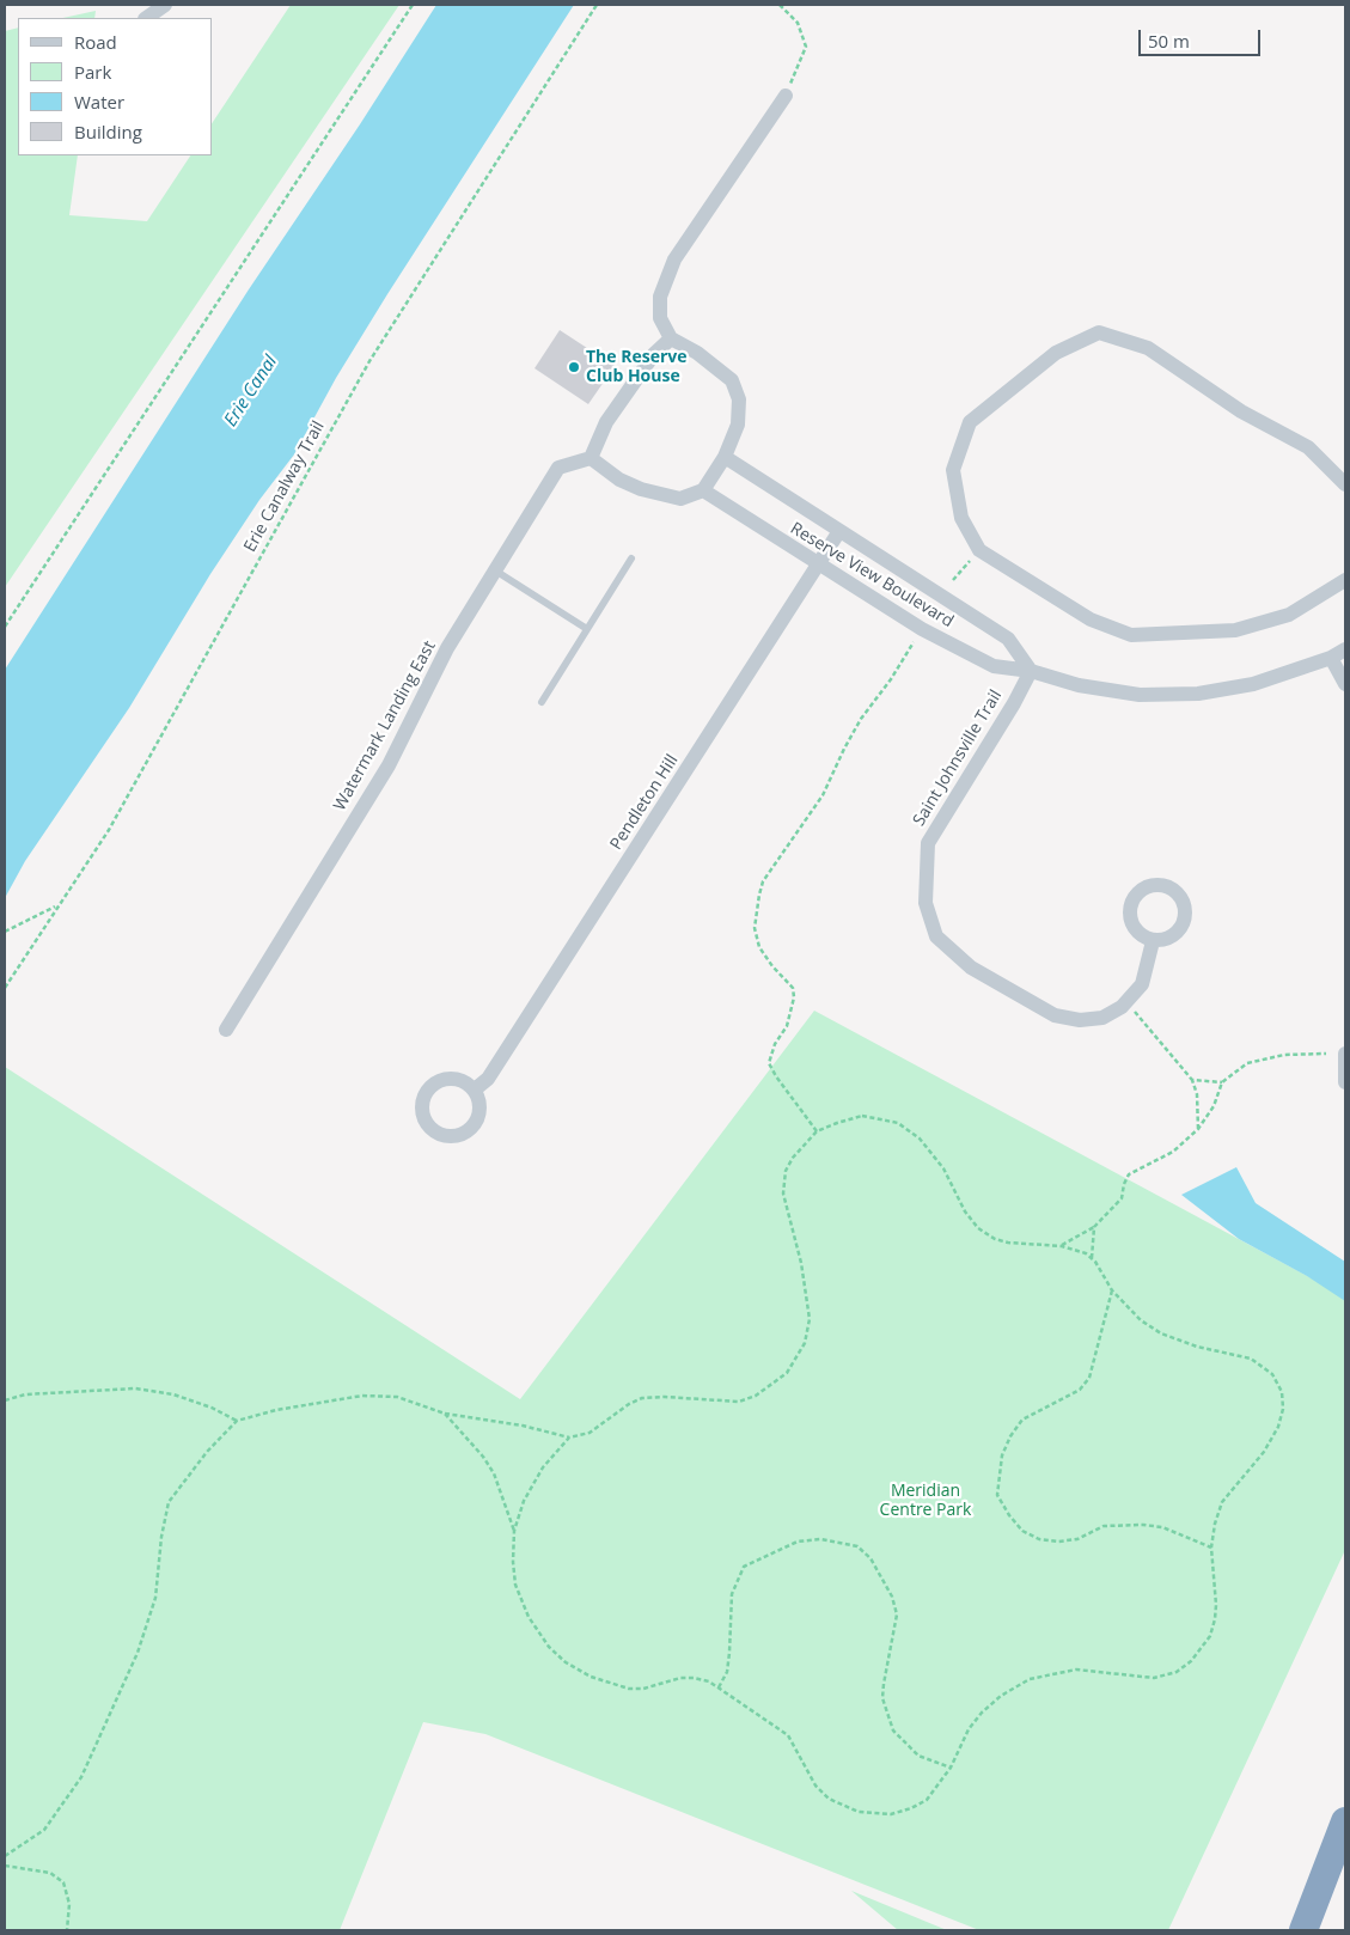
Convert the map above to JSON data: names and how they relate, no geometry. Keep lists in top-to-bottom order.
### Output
{
  "streets": {
    "street": [
      "Reserve View Boulevard",
      "Watermark Landing East",
      "Saint Johnsville Trail",
      "Pendleton Hill"
    ],
    "path": ["Erie Canalway Trail"]
  },
  "crossings": [
    ["Reserve View Boulevard", "Watermark Landing East"],
    ["Reserve View Boulevard", "Saint Johnsville Trail"],
    ["Reserve View Boulevard", "Pendleton Hill"]
  ],
  "water": ["Erie Canal"],
  "parks": ["Meridian Centre Park"],
  "places": ["The Reserve Club House"],
  "legend": [
    "Road",
    "Park",
    "Water",
    "Building"
  ],
  "scale_bar": "50 m"
}
